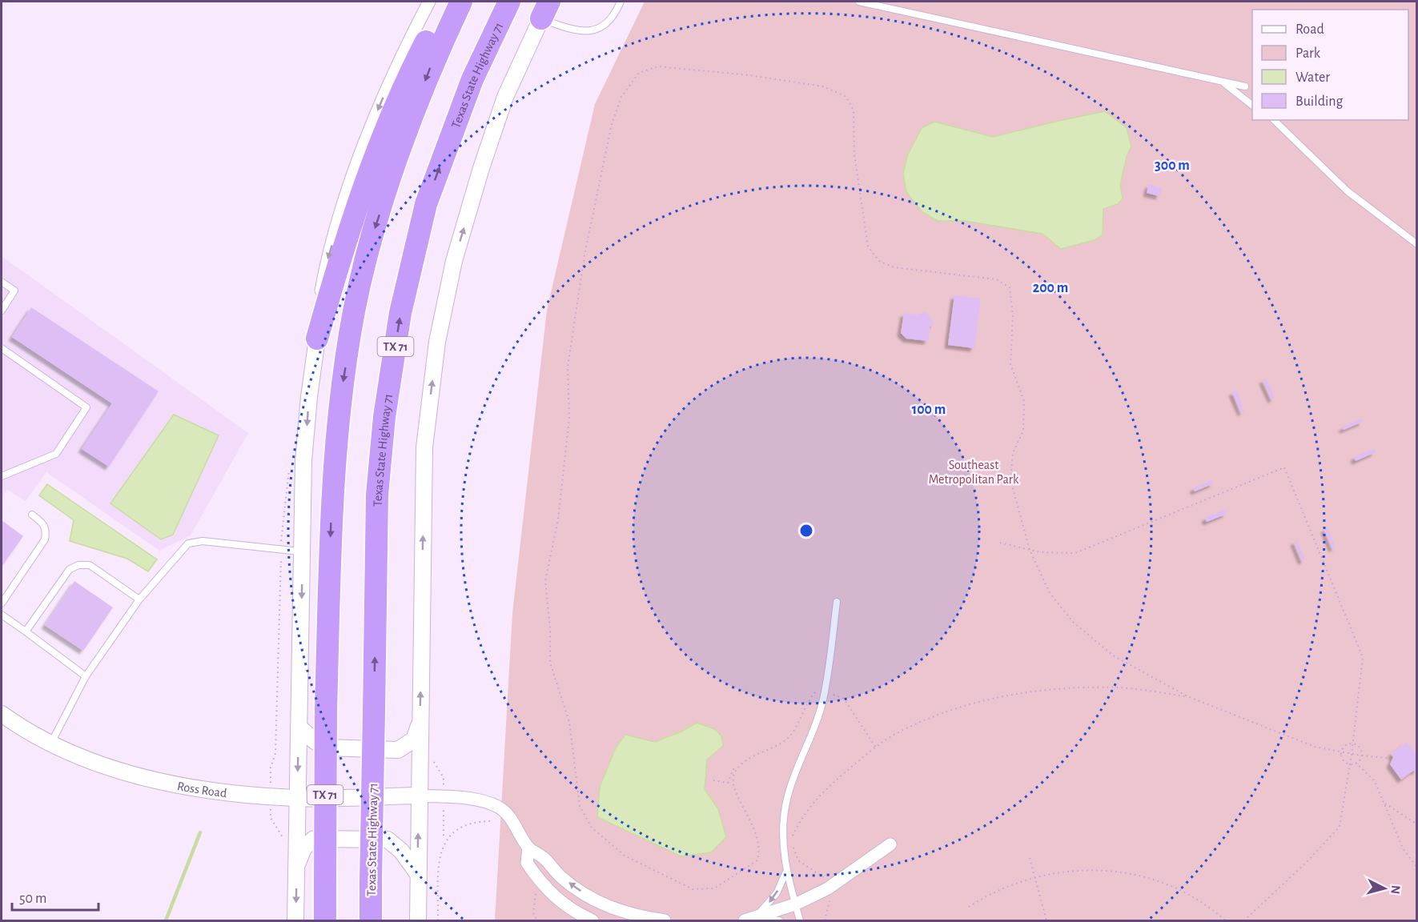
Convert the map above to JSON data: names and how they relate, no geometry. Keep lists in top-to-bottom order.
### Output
{
  "streets": {
    "highway": ["Texas State Highway 71", "TX 71"],
    "street": ["Ross Road"]
  },
  "parks": ["Southeast Metropolitan Park"],
  "legend": [
    "Road",
    "Park",
    "Water",
    "Building"
  ],
  "scale_bar": "50 m",
  "north": "right",
  "rings": ["300 m", "200 m", "100 m"]
}
